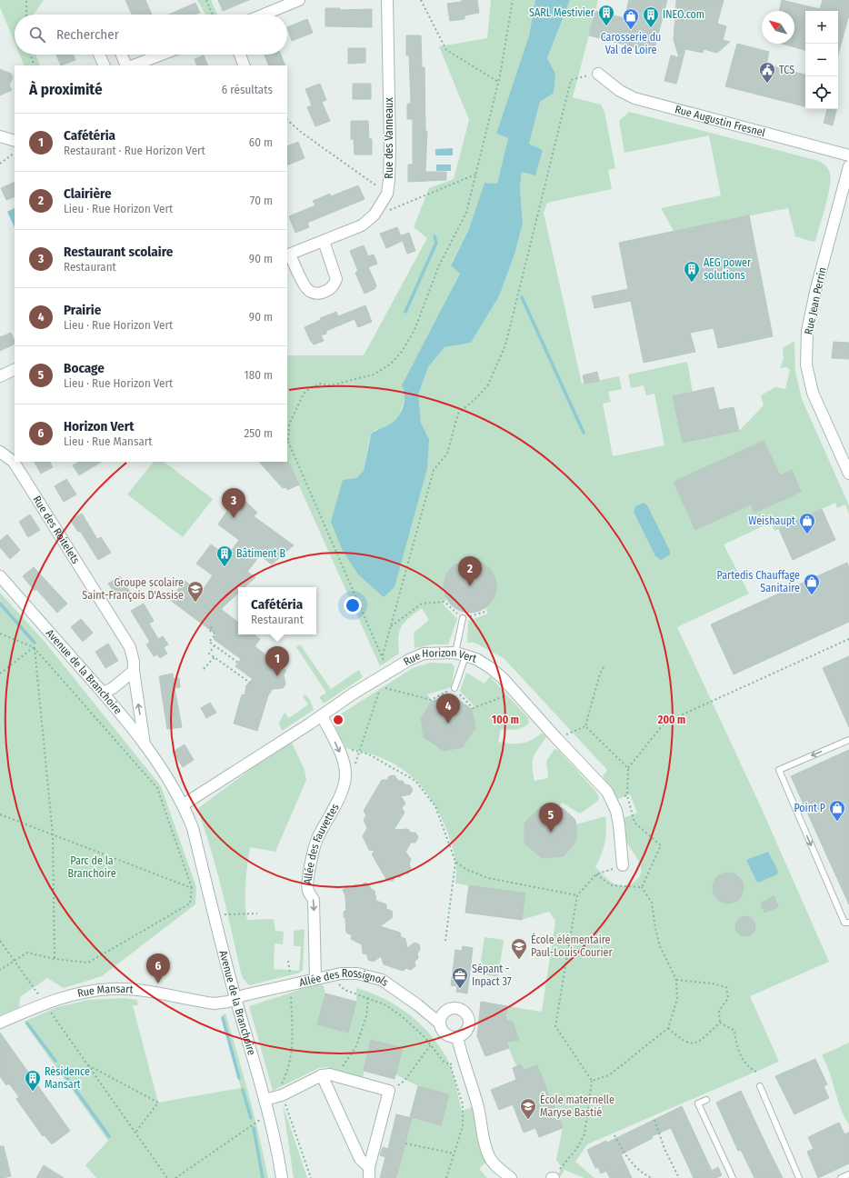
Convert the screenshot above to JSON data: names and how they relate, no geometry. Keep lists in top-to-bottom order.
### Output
{
  "streets": {
    "street": [
      "Rue Augustin Fresnel",
      "Rue des Vanneaux",
      "Rue Jean Perrin",
      "Rue des Roitelets",
      "Rue Horizon Vert",
      "Avenue de la Branchoire",
      "Allée des Fauvettes",
      "Allée des Rossignols",
      "Rue Mansart"
    ]
  },
  "crossings": [
    ["Rue des Roitelets", "Avenue de la Branchoire"],
    ["Rue Horizon Vert", "Avenue de la Branchoire"],
    ["Rue Horizon Vert", "Allée des Fauvettes"],
    ["Avenue de la Branchoire", "Allée des Rossignols"],
    ["Avenue de la Branchoire", "Rue Mansart"],
    ["Allée des Fauvettes", "Allée des Rossignols"],
    ["Allée des Rossignols", "Rue Mansart"]
  ],
  "one_way": ["Allée des Fauvettes"],
  "parks": ["Parc de la Branchoire"],
  "places": {
    "building": [
      "SARL Mestivier",
      "INEO.com",
      "AEG power solutions",
      "Bâtiment B",
      "Résidence Mansart"
    ],
    "shop": [
      "Carosserie du Val de Loire",
      "Weishaupt",
      "Partedis Chauffage Sanitaire",
      "Point P"
    ],
    "public building": ["TCS"],
    "school or university": ["Groupe scolaire Saint-François D'Assise", "École élémentaire Paul-Louis Courier", "École maternelle Maryse Bastié"],
    "office": ["Sépant - Inpact 37"]
  },
  "north": "top left",
  "page": {
    "map_buttons": ["+", "−"],
    "search": "Rechercher",
    "heading": ["À proximité", "6 résultats"],
    "list": [
      {
        "mark": "1",
        "name": "Cafétéria",
        "note": "Restaurant · Rue Horizon Vert",
        "value": "60 m"
      },
      {
        "mark": "2",
        "name": "Clairière",
        "note": "Lieu · Rue Horizon Vert",
        "value": "70 m"
      },
      {
        "mark": "3",
        "name": "Restaurant scolaire",
        "note": "Restaurant",
        "value": "90 m"
      },
      {
        "mark": "4",
        "name": "Prairie",
        "note": "Lieu · Rue Horizon Vert",
        "value": "90 m"
      },
      {
        "mark": "5",
        "name": "Bocage",
        "note": "Lieu · Rue Horizon Vert",
        "value": "180 m"
      },
      {
        "mark": "6",
        "name": "Horizon Vert",
        "note": "Lieu · Rue Mansart",
        "value": "250 m"
      }
    ],
    "pins": [
      "3",
      "2",
      "1",
      "4",
      "5",
      "6"
    ],
    "popup": ["Cafétéria", "Restaurant"]
  },
  "rings": ["100 m", "200 m"]
}
